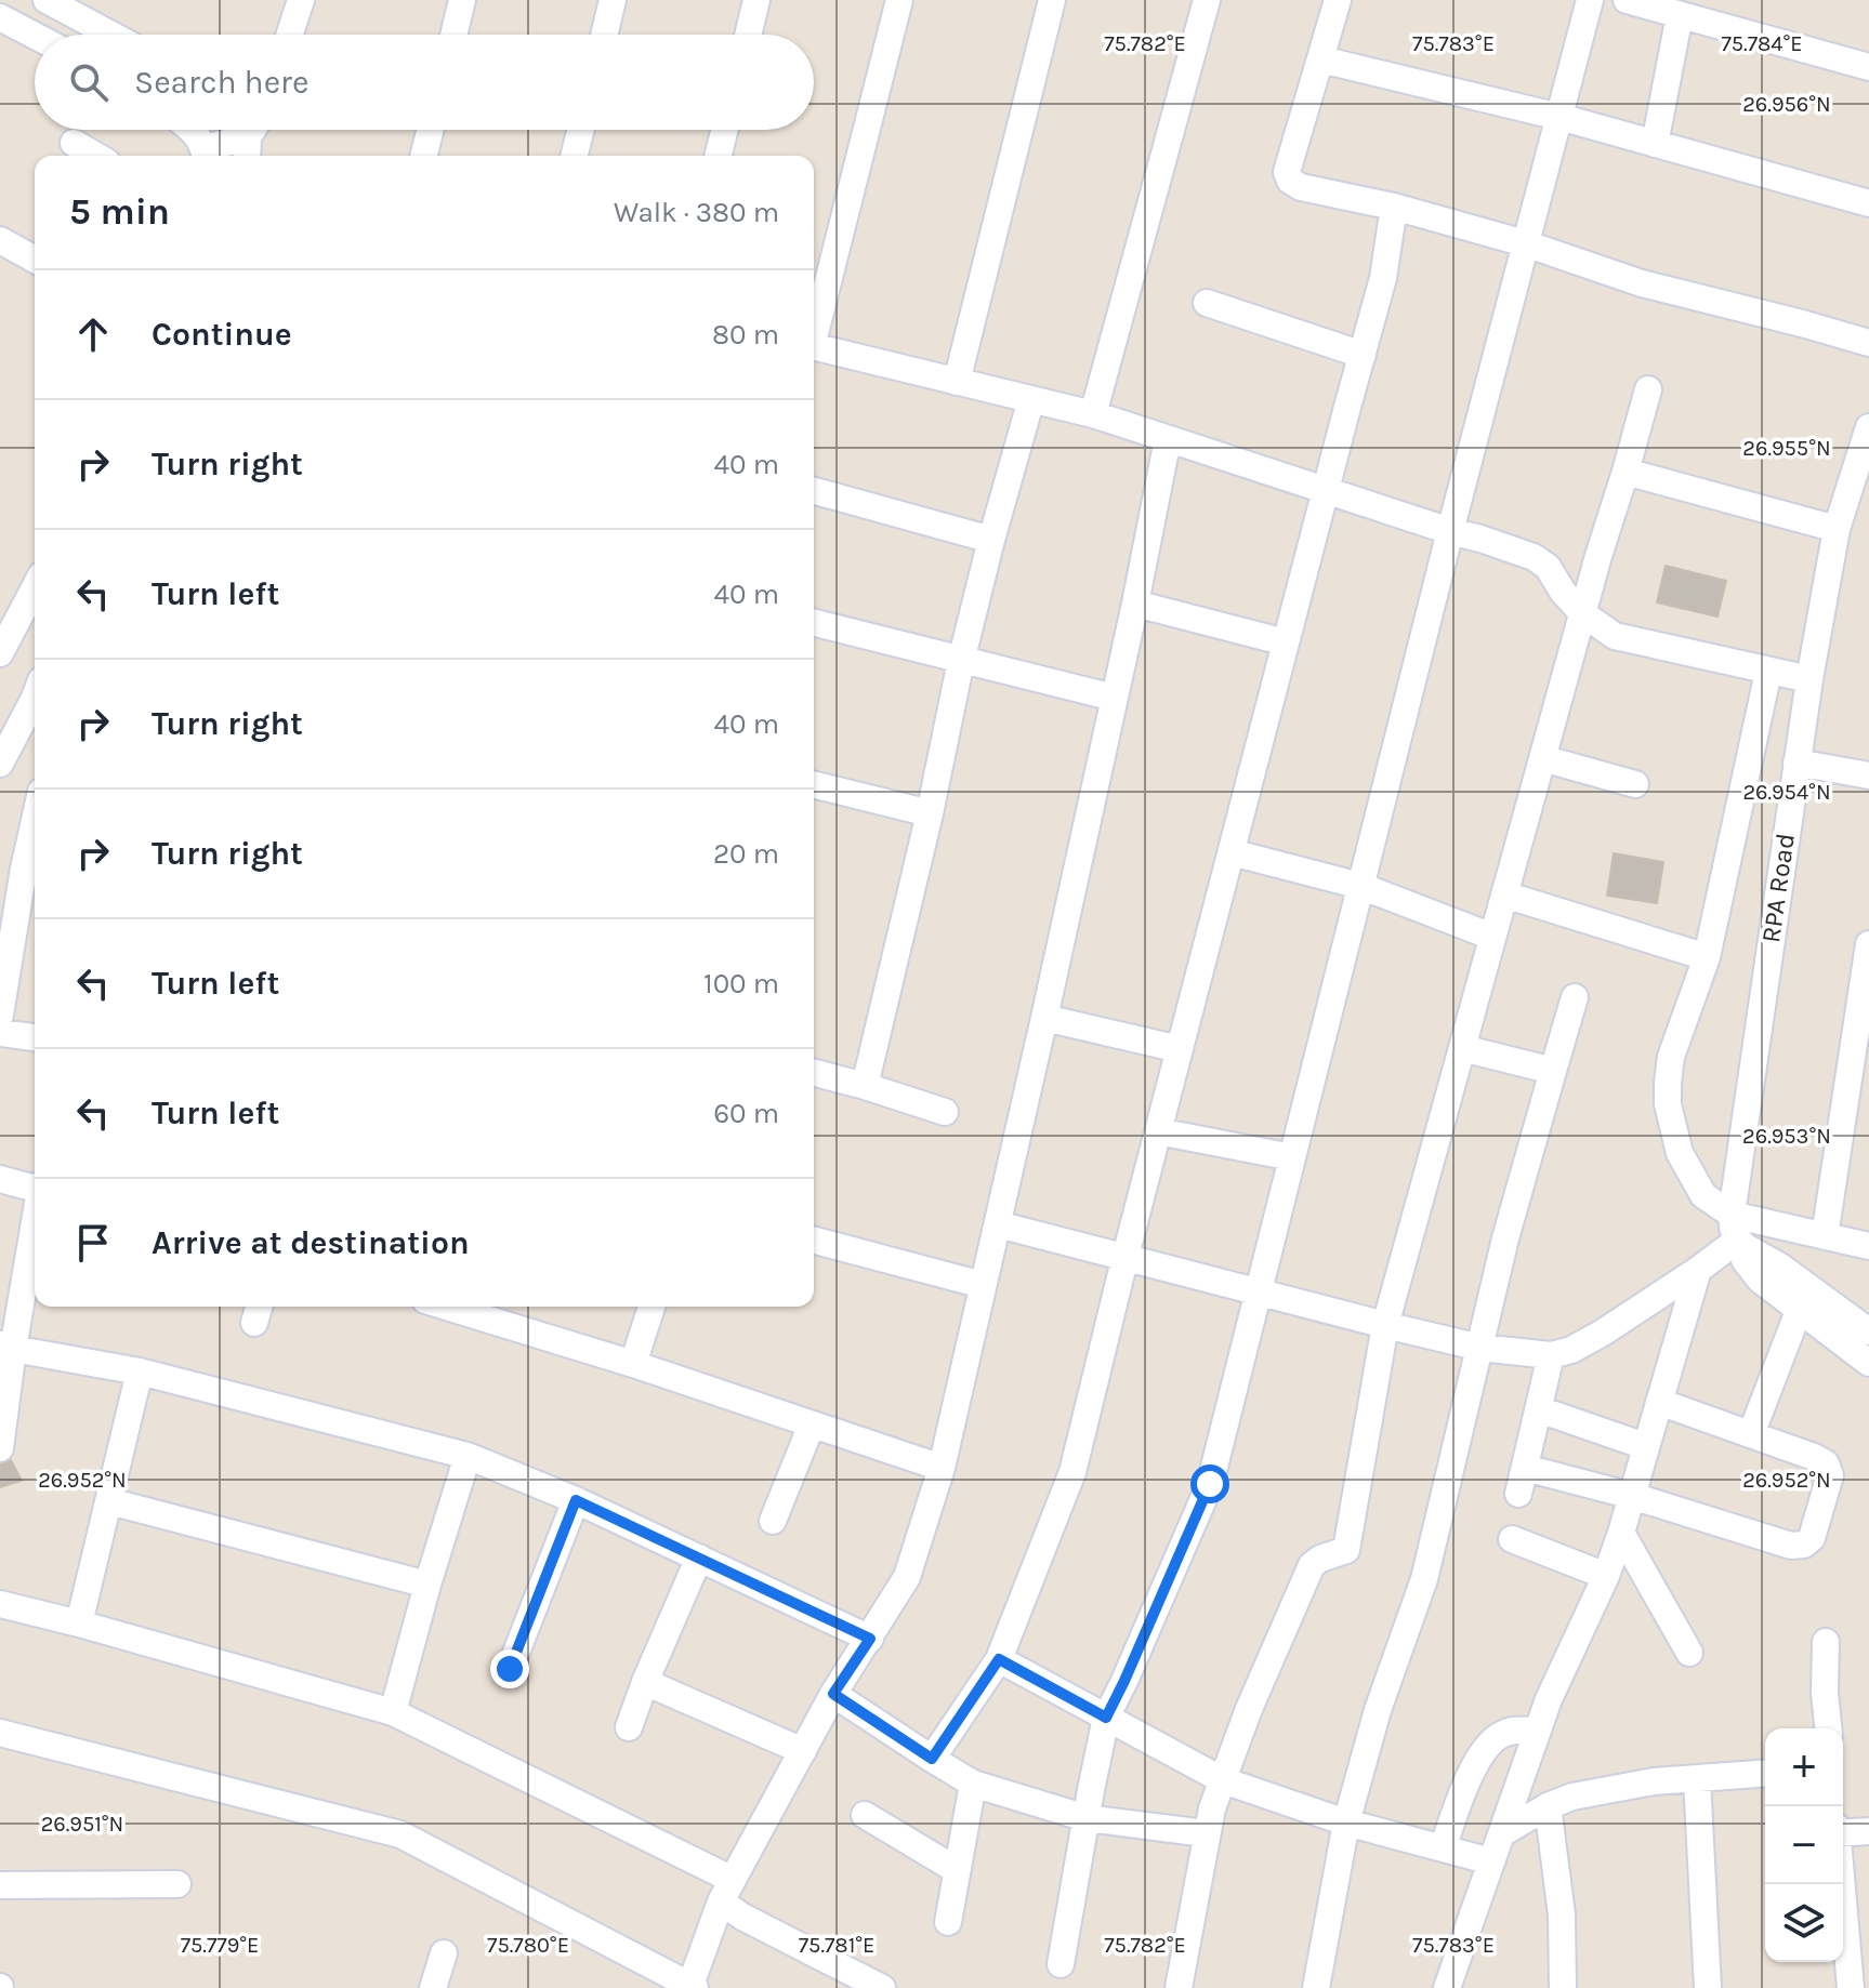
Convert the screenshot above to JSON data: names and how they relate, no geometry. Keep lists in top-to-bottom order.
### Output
{
  "streets": {
    "street": ["RPA Road"]
  },
  "page": {
    "search": "Search here",
    "heading": ["5 min", "Walk · 380 m"],
    "list": [
      ["Continue", "80 m"],
      ["Turn right", "40 m"],
      ["Turn left", "40 m"],
      ["Turn right", "40 m"],
      ["Turn right", "20 m"],
      ["Turn left", "100 m"],
      ["Turn left", "60 m"],
      "Arrive at destination"
    ],
    "map_buttons": ["+", "−"]
  },
  "coordinates": [
    "75.782°E",
    "75.783°E",
    "75.784°E",
    "26.956°N",
    "26.955°N",
    "26.954°N",
    "26.953°N",
    "26.952°N",
    "26.951°N",
    "75.779°E",
    "75.780°E",
    "75.781°E"
  ]
}
